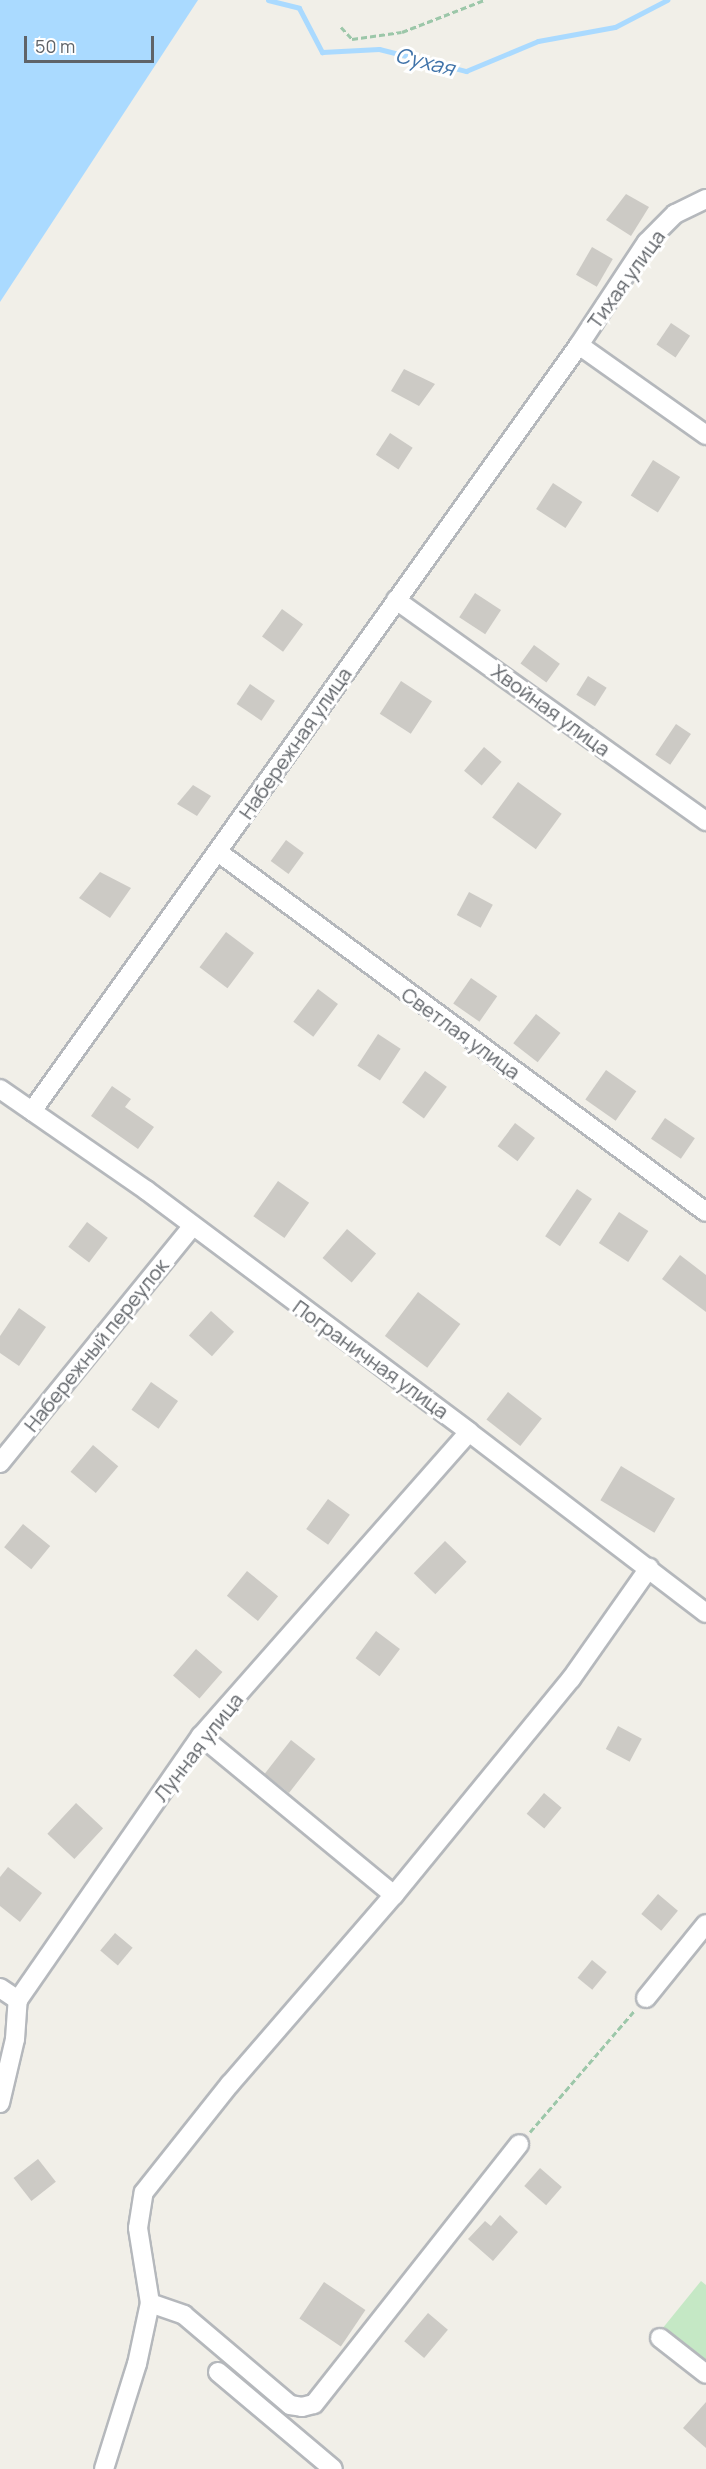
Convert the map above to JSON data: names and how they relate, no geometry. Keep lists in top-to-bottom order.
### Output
{
  "streets": {
    "street": [
      "Тихая улица",
      "Хвойная улица",
      "Набережная улица",
      "Светлая улица",
      "Набережный переулок",
      "Пограничная улица",
      "Лунная улица"
    ]
  },
  "crossings": [
    ["Тихая улица", "Набережная улица"],
    ["Хвойная улица", "Набережная улица"],
    ["Набережная улица", "Светлая улица"],
    ["Набережная улица", "Пограничная улица"],
    ["Набережный переулок", "Пограничная улица"],
    ["Пограничная улица", "Лунная улица"]
  ],
  "water": ["Сухая"],
  "scale_bar": "50 m"
}
